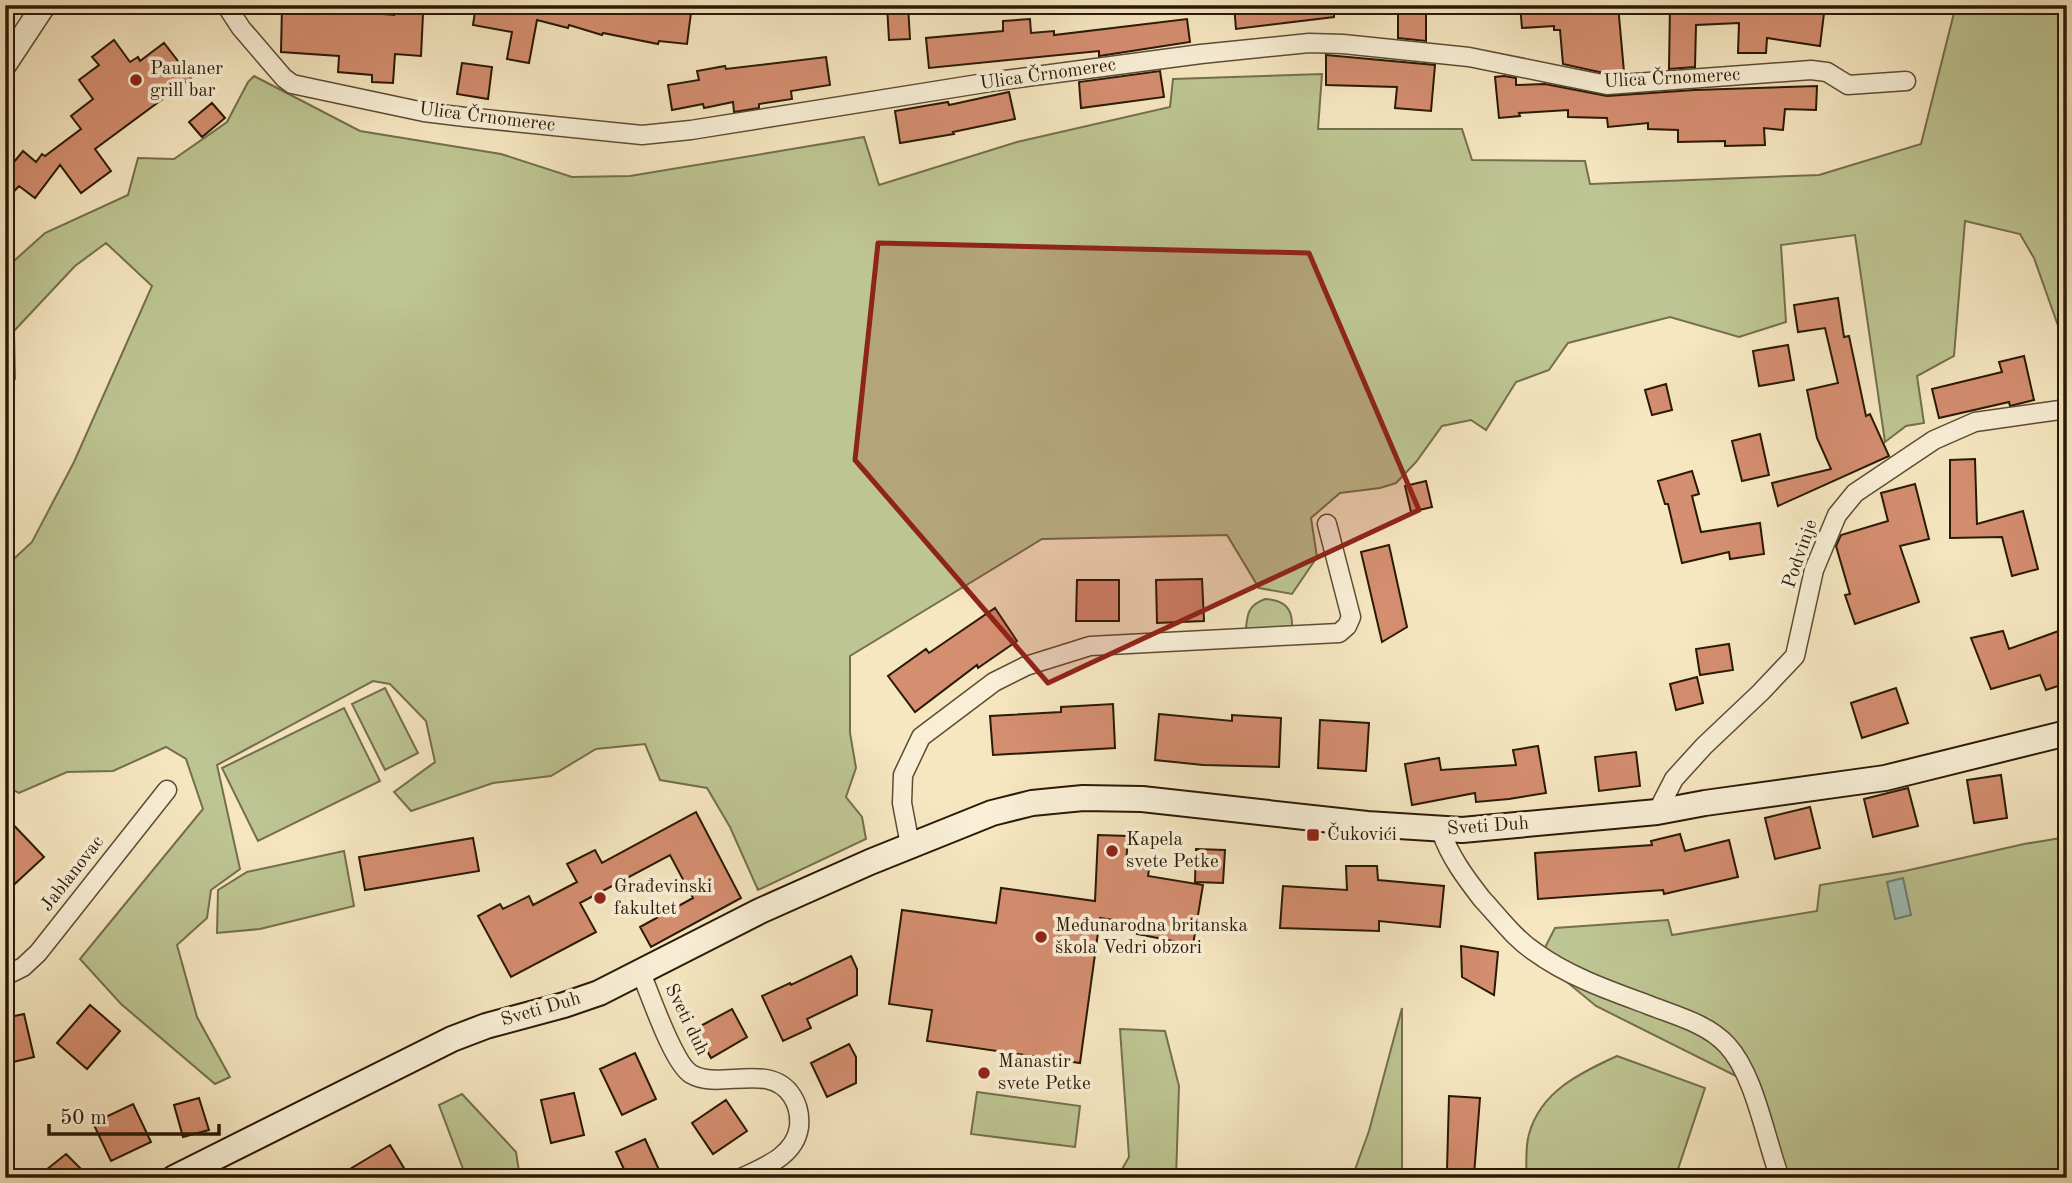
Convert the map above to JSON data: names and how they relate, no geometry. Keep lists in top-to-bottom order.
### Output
{
  "streets": {
    "main road": ["Sveti Duh"],
    "street": [
      "Ulica Črnomerec",
      "Podvinje",
      "Jablanovac",
      "Sveti duh"
    ]
  },
  "crossings": [
    ["Podvinje", "Sveti Duh"],
    ["Sveti Duh", "Sveti duh"]
  ],
  "places": {
    "other": [
      "Paulaner grill bar",
      "Kapela svete Petke",
      "Građevinski fakultet",
      "Međunarodna britanska škola Vedri obzori",
      "Manastir svete Petke"
    ],
    "transit": ["Čukovići"]
  },
  "scale_bar": "50 m"
}
